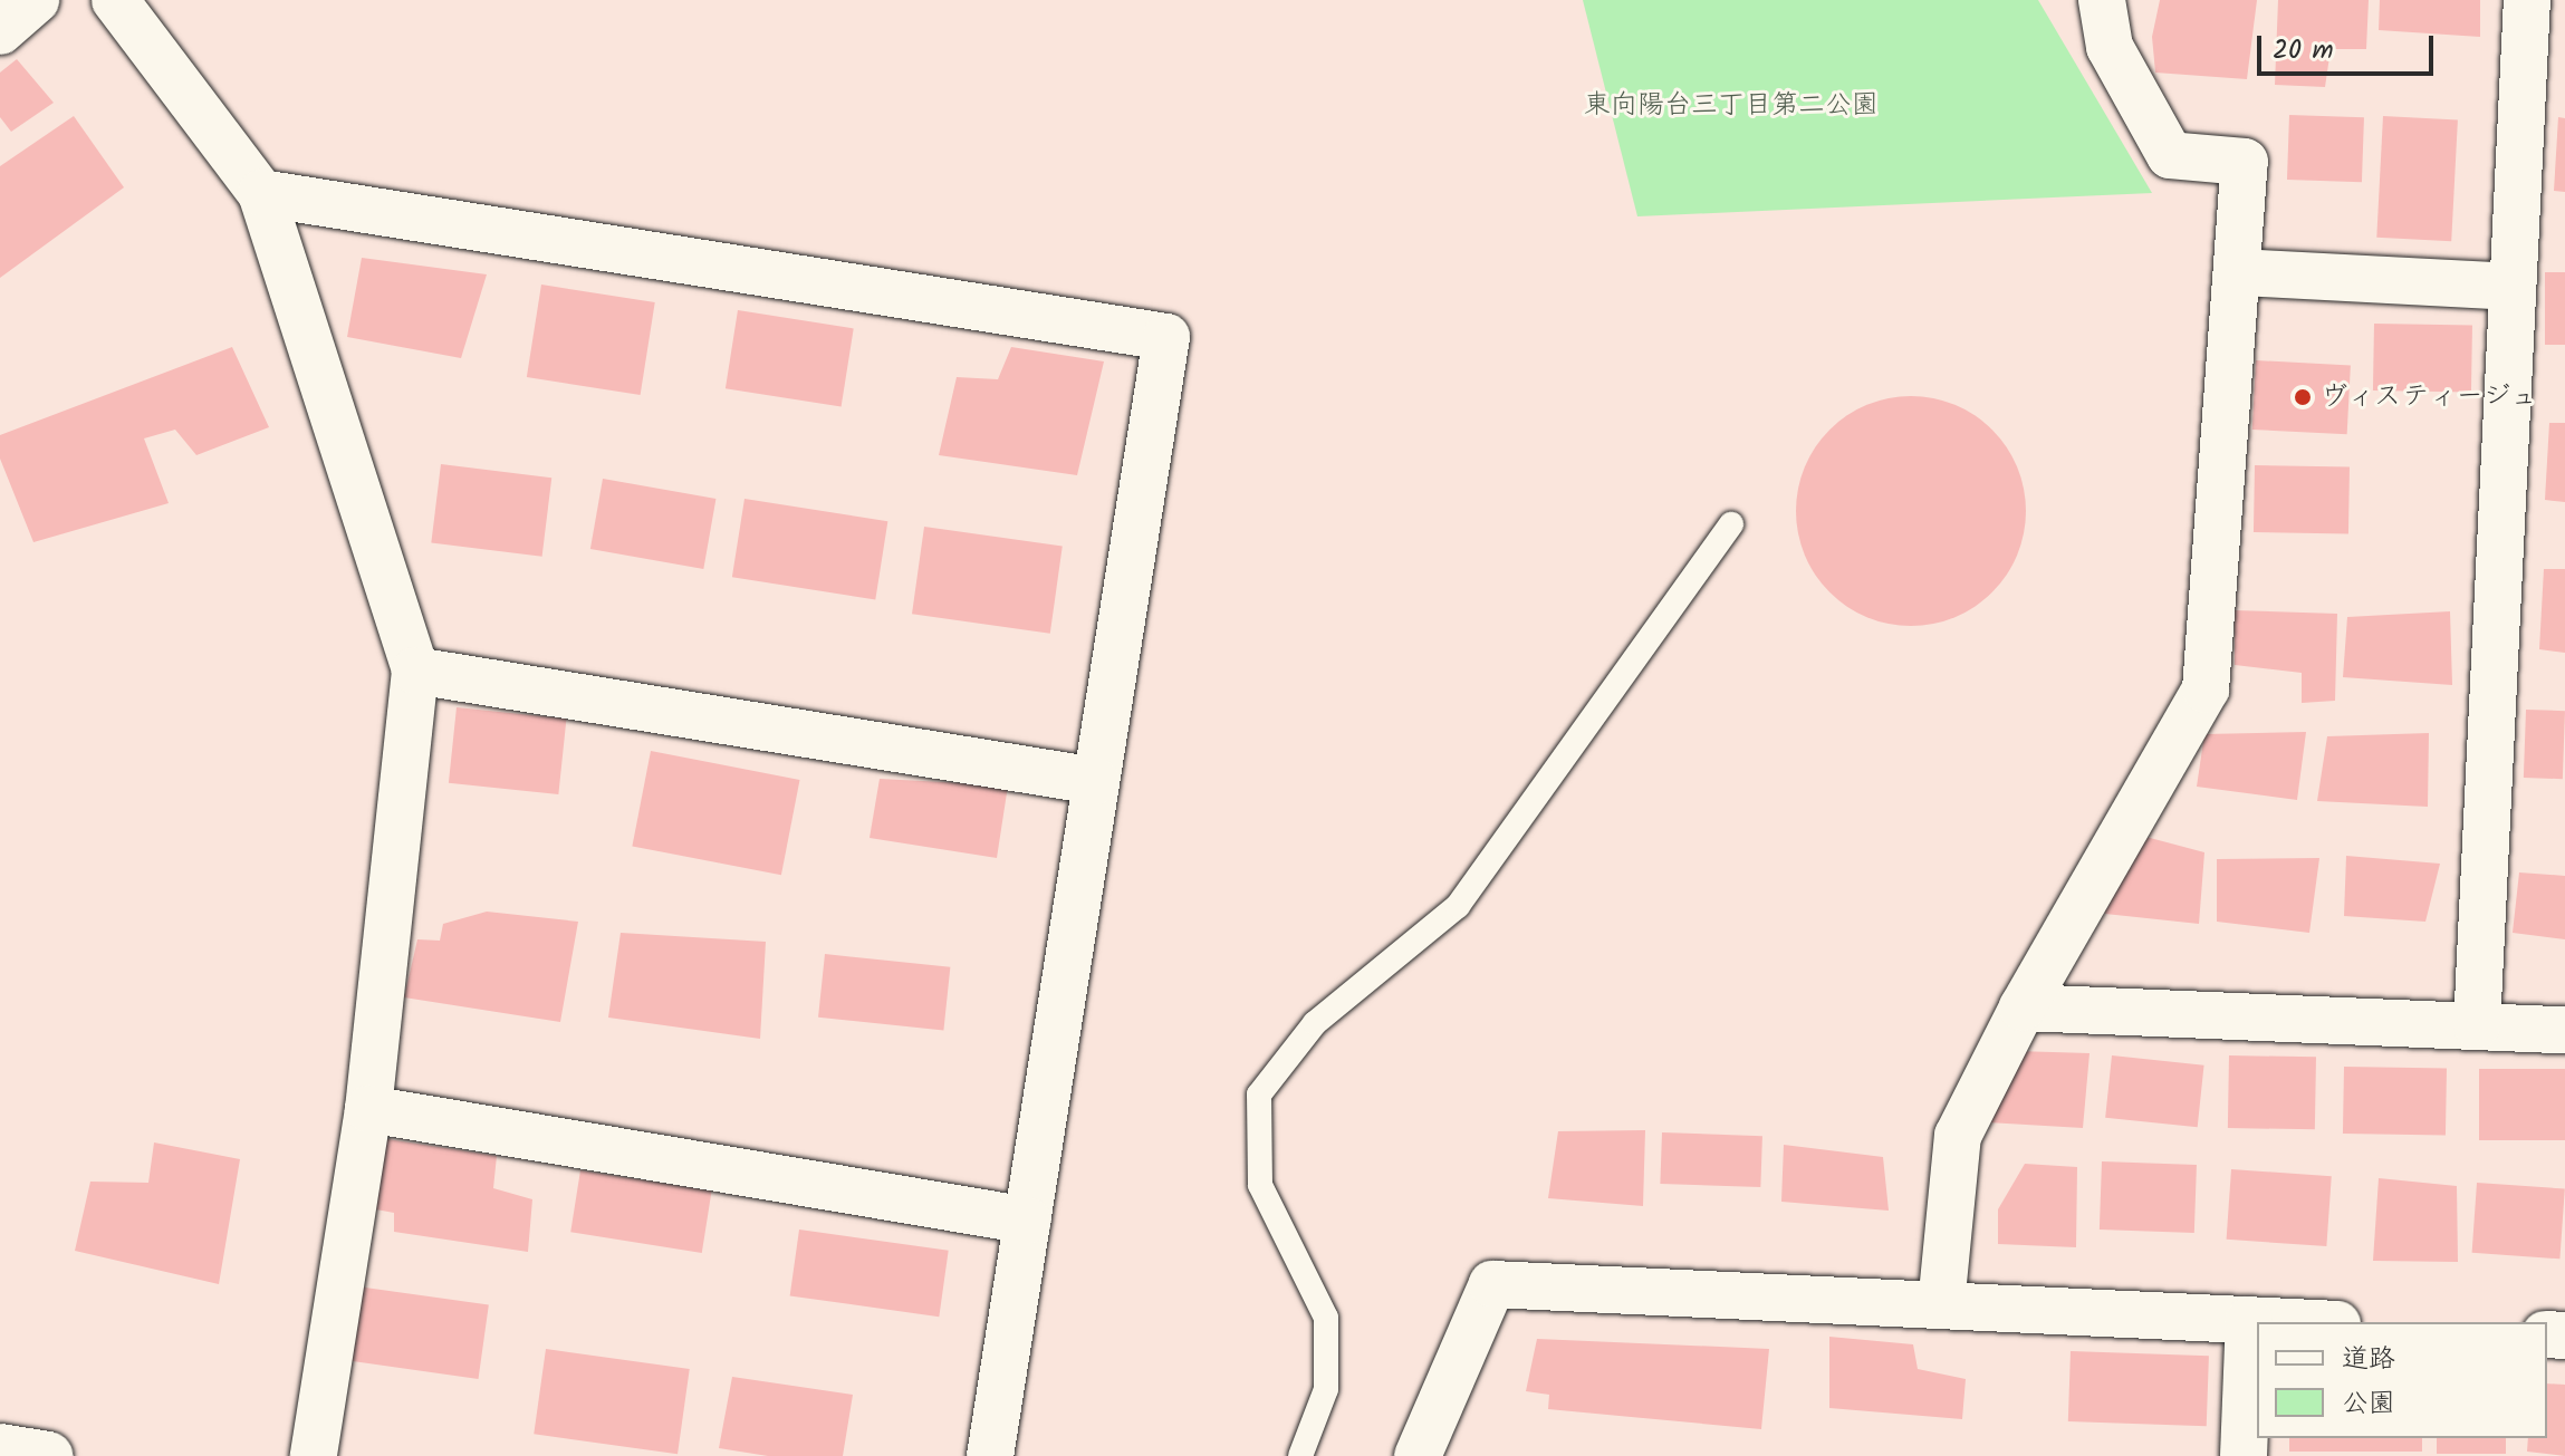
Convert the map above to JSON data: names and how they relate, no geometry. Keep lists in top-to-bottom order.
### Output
{
  "parks": ["東向陽台三丁目第二公園"],
  "places": ["ヴィスティージュ"],
  "legend": ["道路", "公園"],
  "scale_bar": "20 m"
}
